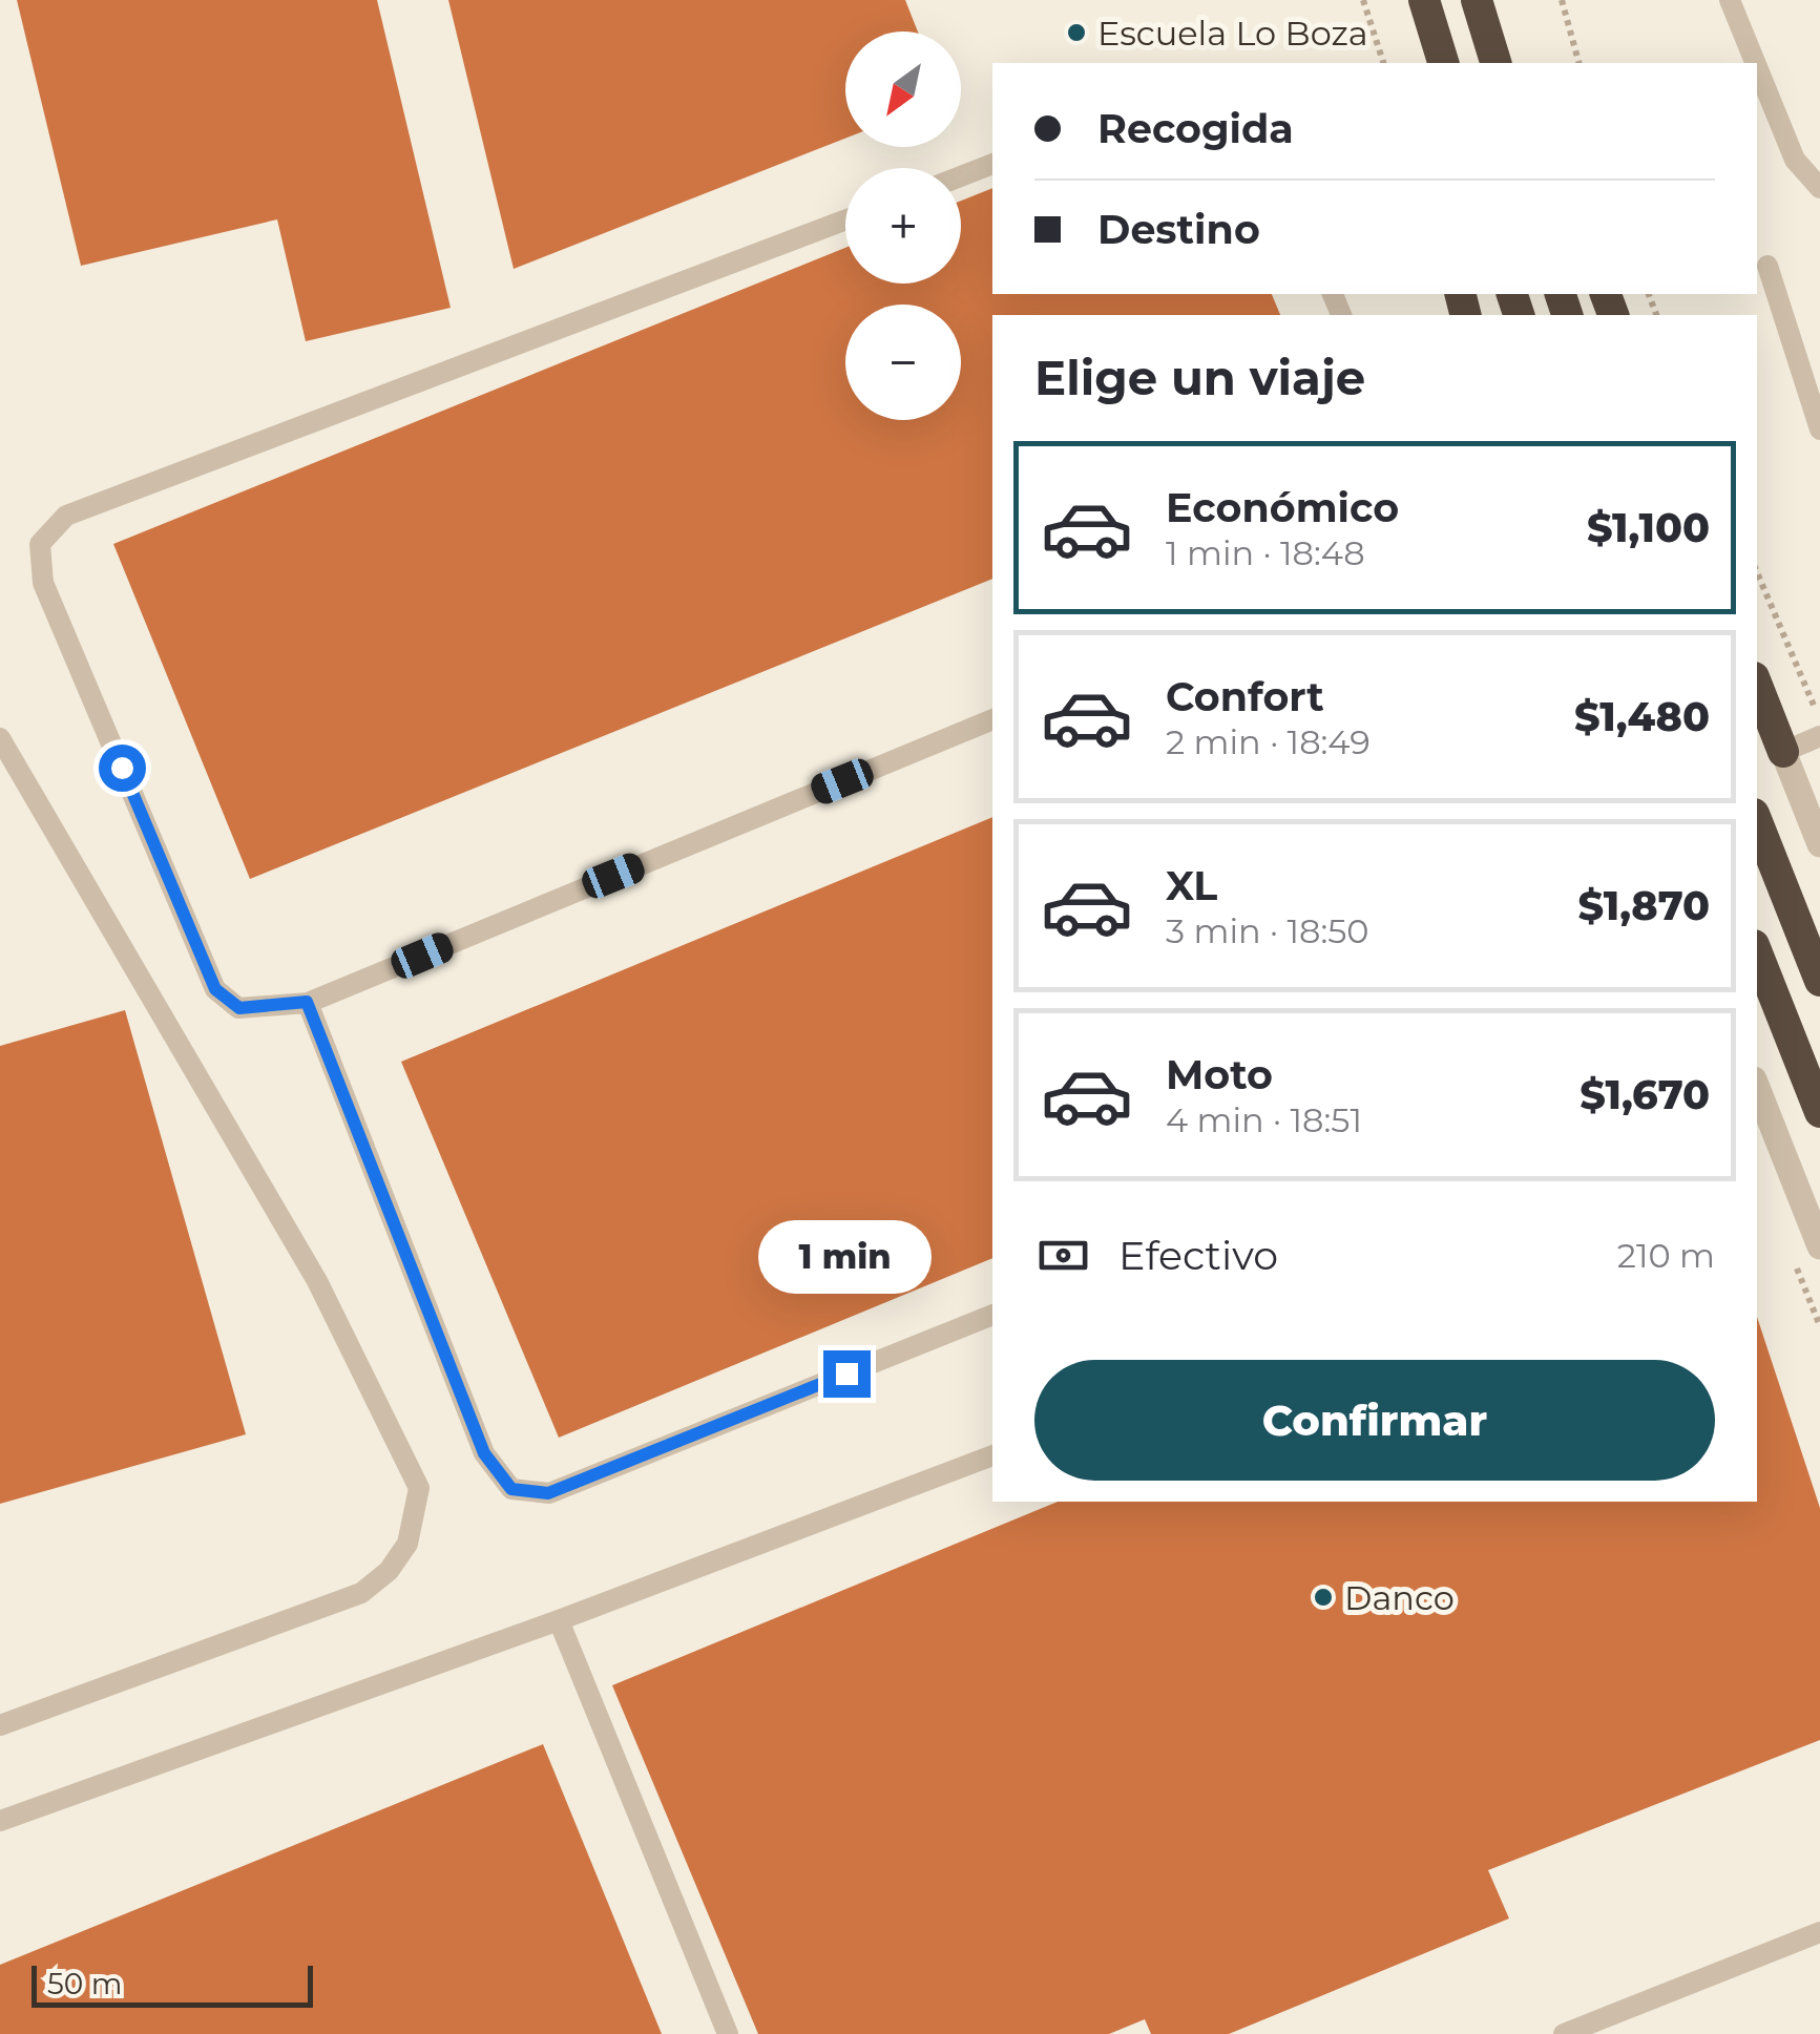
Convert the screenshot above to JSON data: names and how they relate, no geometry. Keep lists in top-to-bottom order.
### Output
{
  "places": ["Escuela Lo Boza", "Danco"],
  "scale_bar": "50 m",
  "north": "bottom left",
  "page": {
    "map_buttons": ["+", "−"],
    "banner": ["Recogida", "Destino"],
    "heading": "Elige un viaje",
    "list": [
      {
        "name": "Económico",
        "note": "1 min · 18:48",
        "value": "$1,100"
      },
      {
        "name": "Confort",
        "note": "2 min · 18:49",
        "value": "$1,480"
      },
      {
        "name": "XL",
        "note": "3 min · 18:50",
        "value": "$1,870"
      },
      {
        "name": "Moto",
        "note": "4 min · 18:51",
        "value": "$1,670"
      }
    ],
    "pay": ["Efectivo", "210 m"],
    "bubble": "1 min",
    "buttons": "Confirmar",
    "scale": "50 m"
  }
}
